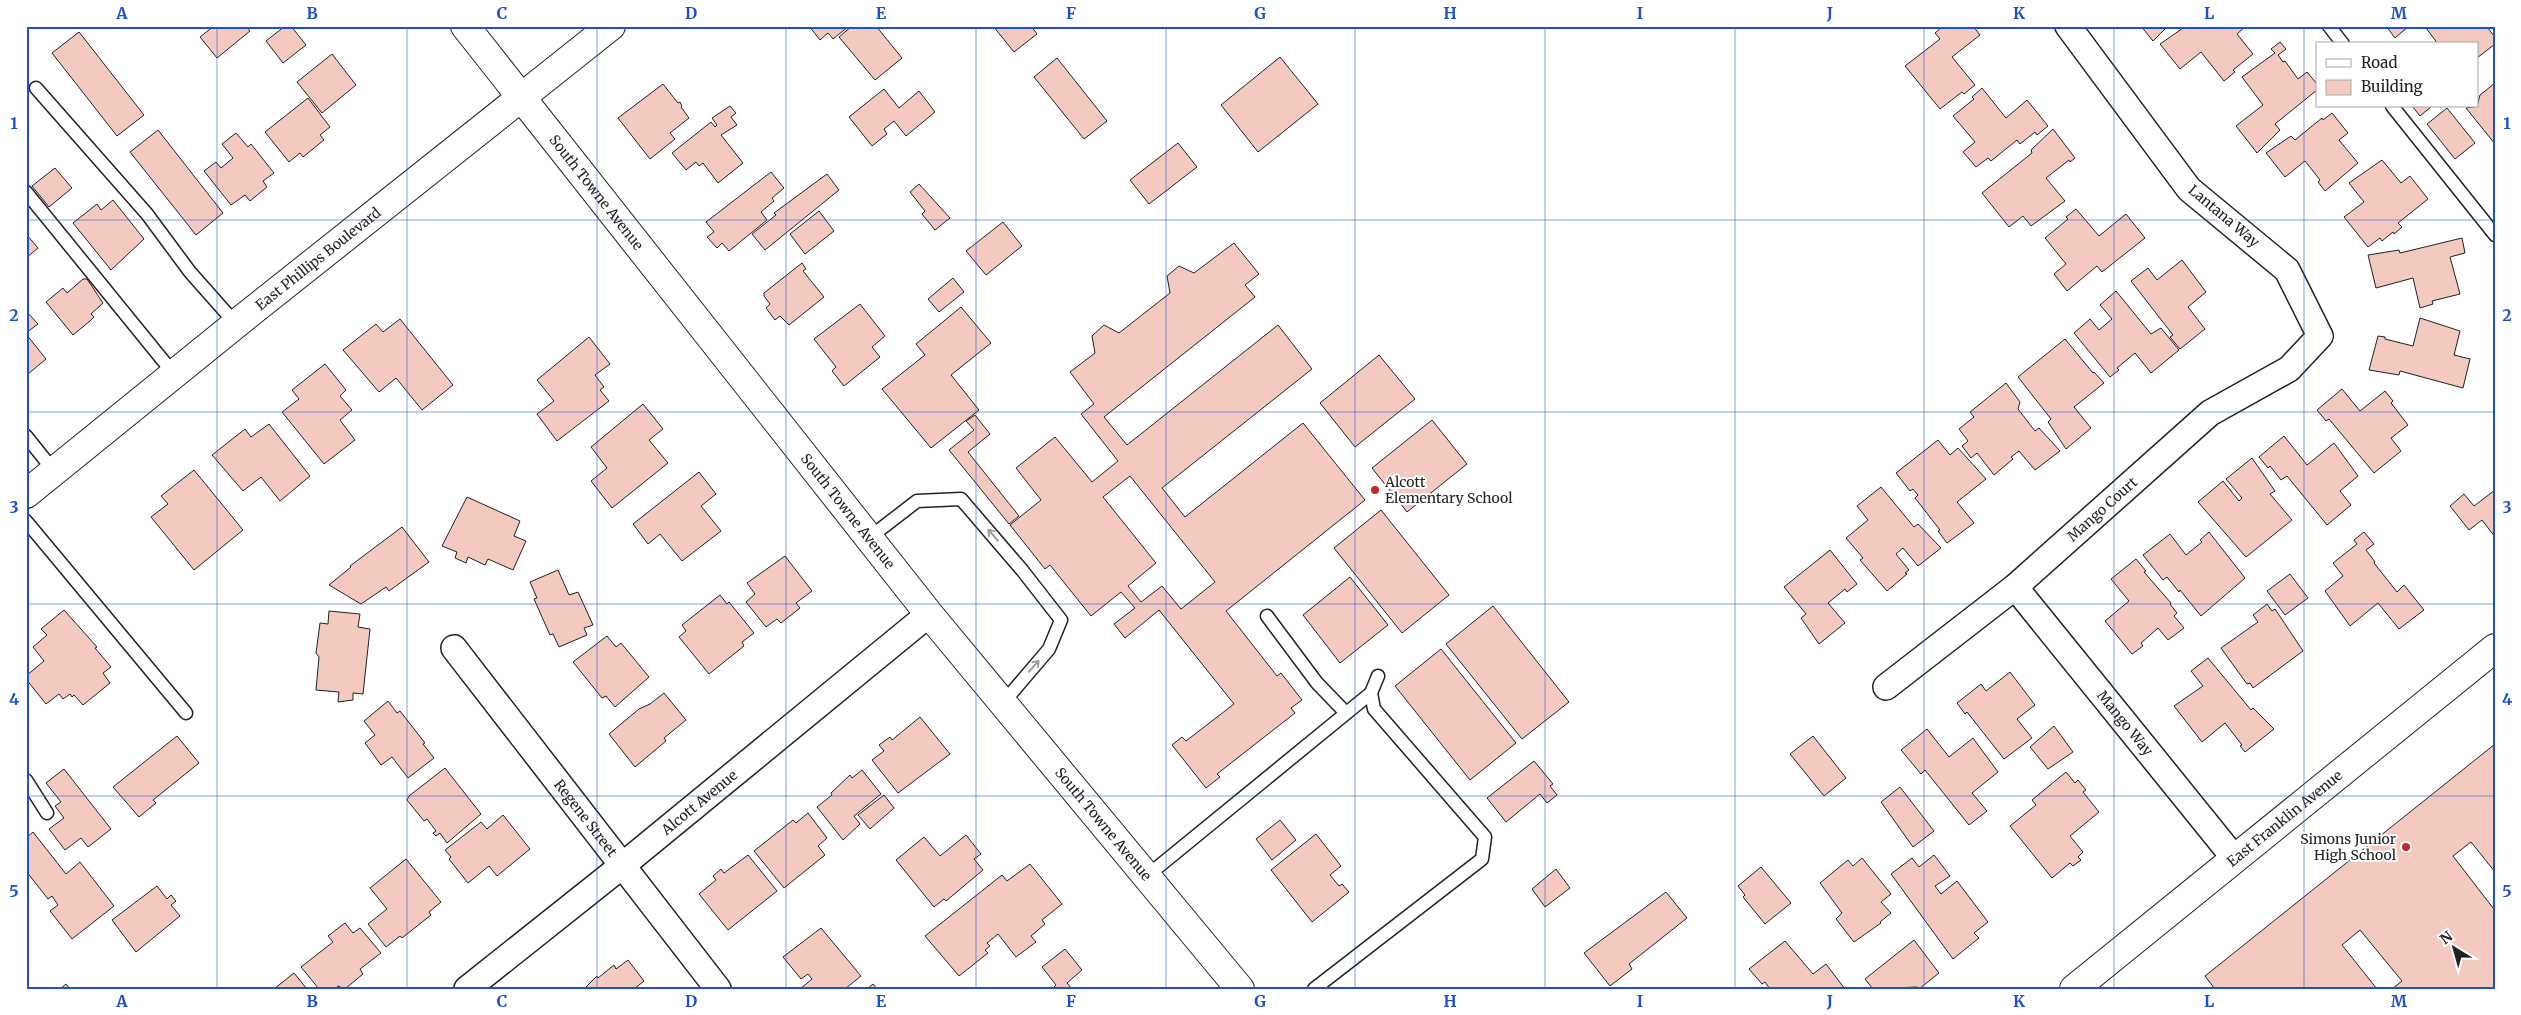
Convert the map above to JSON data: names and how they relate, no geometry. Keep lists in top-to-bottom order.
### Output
{
  "streets": {
    "street": [
      "South Towne Avenue",
      "Lantana Way",
      "East Phillips Boulevard",
      "Mango Court",
      "Mango Way",
      "Alcott Avenue",
      "Regene Street",
      "East Franklin Avenue"
    ]
  },
  "crossings": [
    ["South Towne Avenue", "East Phillips Boulevard"],
    ["South Towne Avenue", "Alcott Avenue"],
    ["Lantana Way", "Mango Court"],
    ["Mango Court", "Mango Way"],
    ["Mango Way", "East Franklin Avenue"],
    ["Alcott Avenue", "Regene Street"]
  ],
  "places": ["Alcott Elementary School", "Simons Junior High School"],
  "legend": ["Road", "Building"],
  "north": "top left",
  "grid": {
    "columns": [
      "A",
      "B",
      "C",
      "D",
      "E",
      "F",
      "G",
      "H",
      "I",
      "J",
      "K",
      "L",
      "M"
    ],
    "rows": [
      "1",
      "2",
      "3",
      "4",
      "5"
    ]
  }
}
